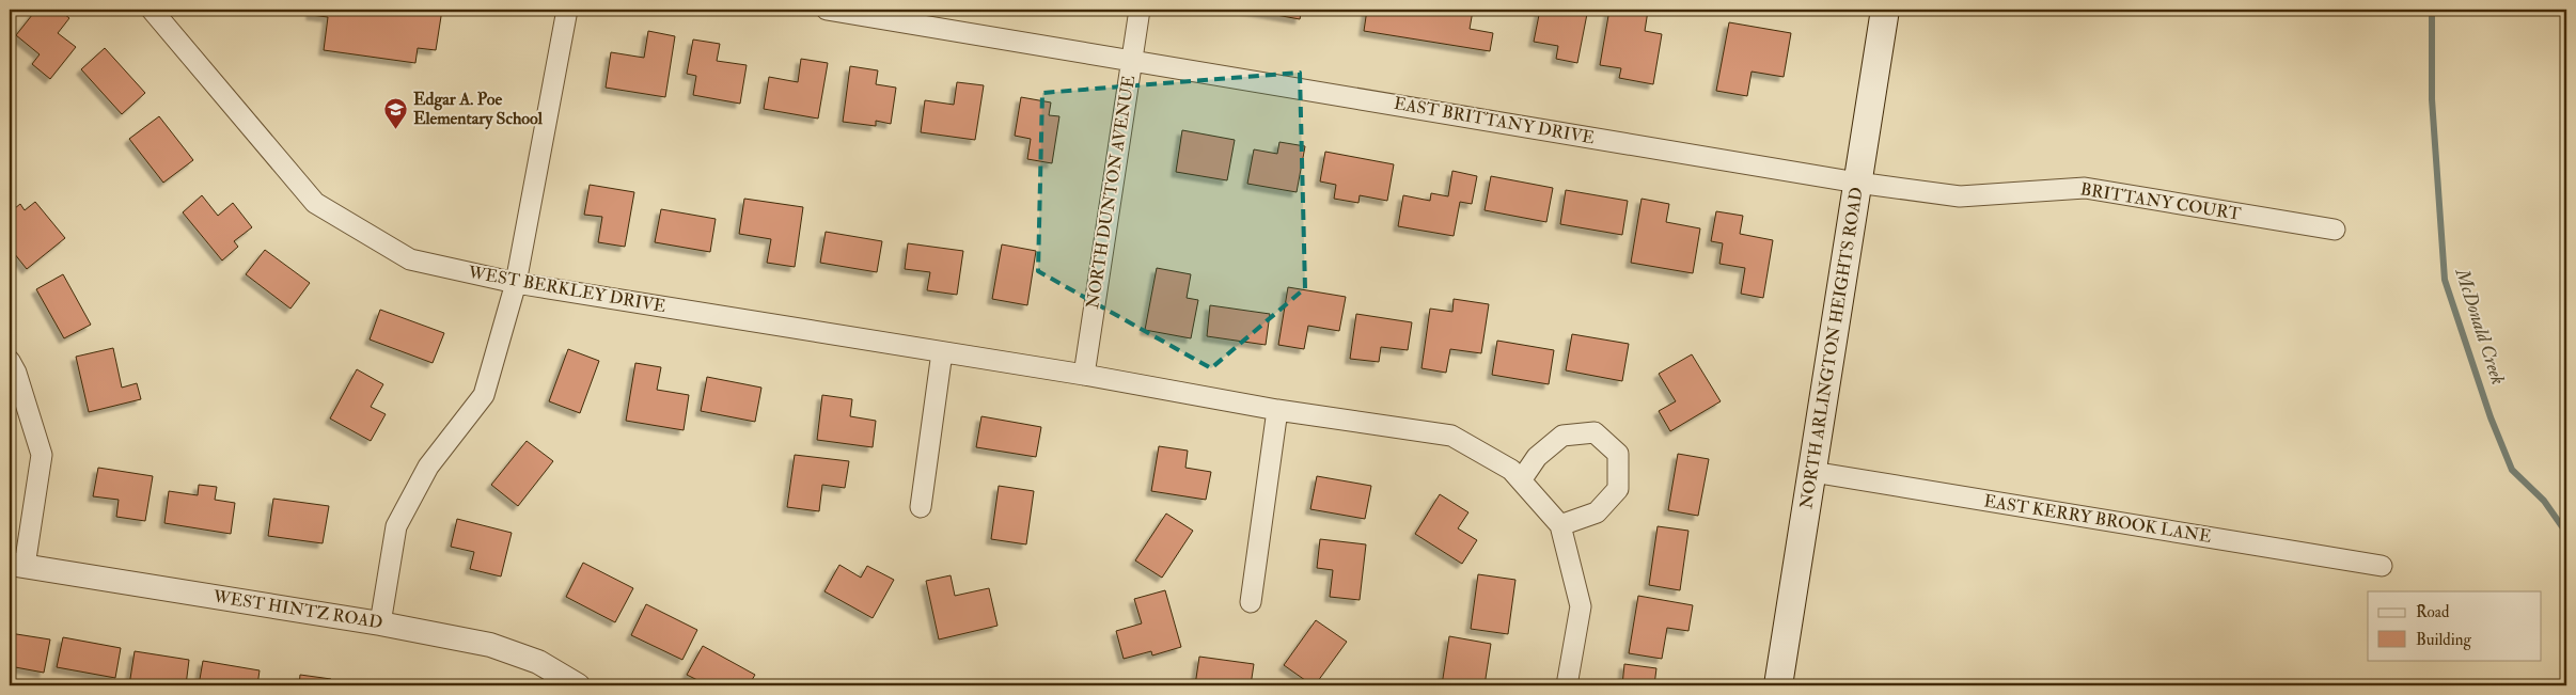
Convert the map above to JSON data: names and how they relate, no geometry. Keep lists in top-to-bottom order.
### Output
{
  "streets": {
    "main road": ["NORTH ARLINGTON HEIGHTS ROAD"],
    "street": [
      "EAST BRITTANY DRIVE",
      "NORTH DUNTON AVENUE",
      "BRITTANY COURT",
      "WEST BERKLEY DRIVE",
      "EAST KERRY BROOK LANE",
      "WEST HINTZ ROAD"
    ]
  },
  "crossings": [
    ["EAST BRITTANY DRIVE", "NORTH DUNTON AVENUE"],
    ["EAST BRITTANY DRIVE", "BRITTANY COURT"],
    ["EAST BRITTANY DRIVE", "NORTH ARLINGTON HEIGHTS ROAD"],
    ["NORTH DUNTON AVENUE", "WEST BERKLEY DRIVE"],
    ["BRITTANY COURT", "NORTH ARLINGTON HEIGHTS ROAD"],
    ["NORTH ARLINGTON HEIGHTS ROAD", "EAST KERRY BROOK LANE"]
  ],
  "water": ["McDonald Creek"],
  "places": {
    "school or university": ["Edgar A. Poe Elementary School"]
  },
  "legend": ["Road", "Building"]
}
